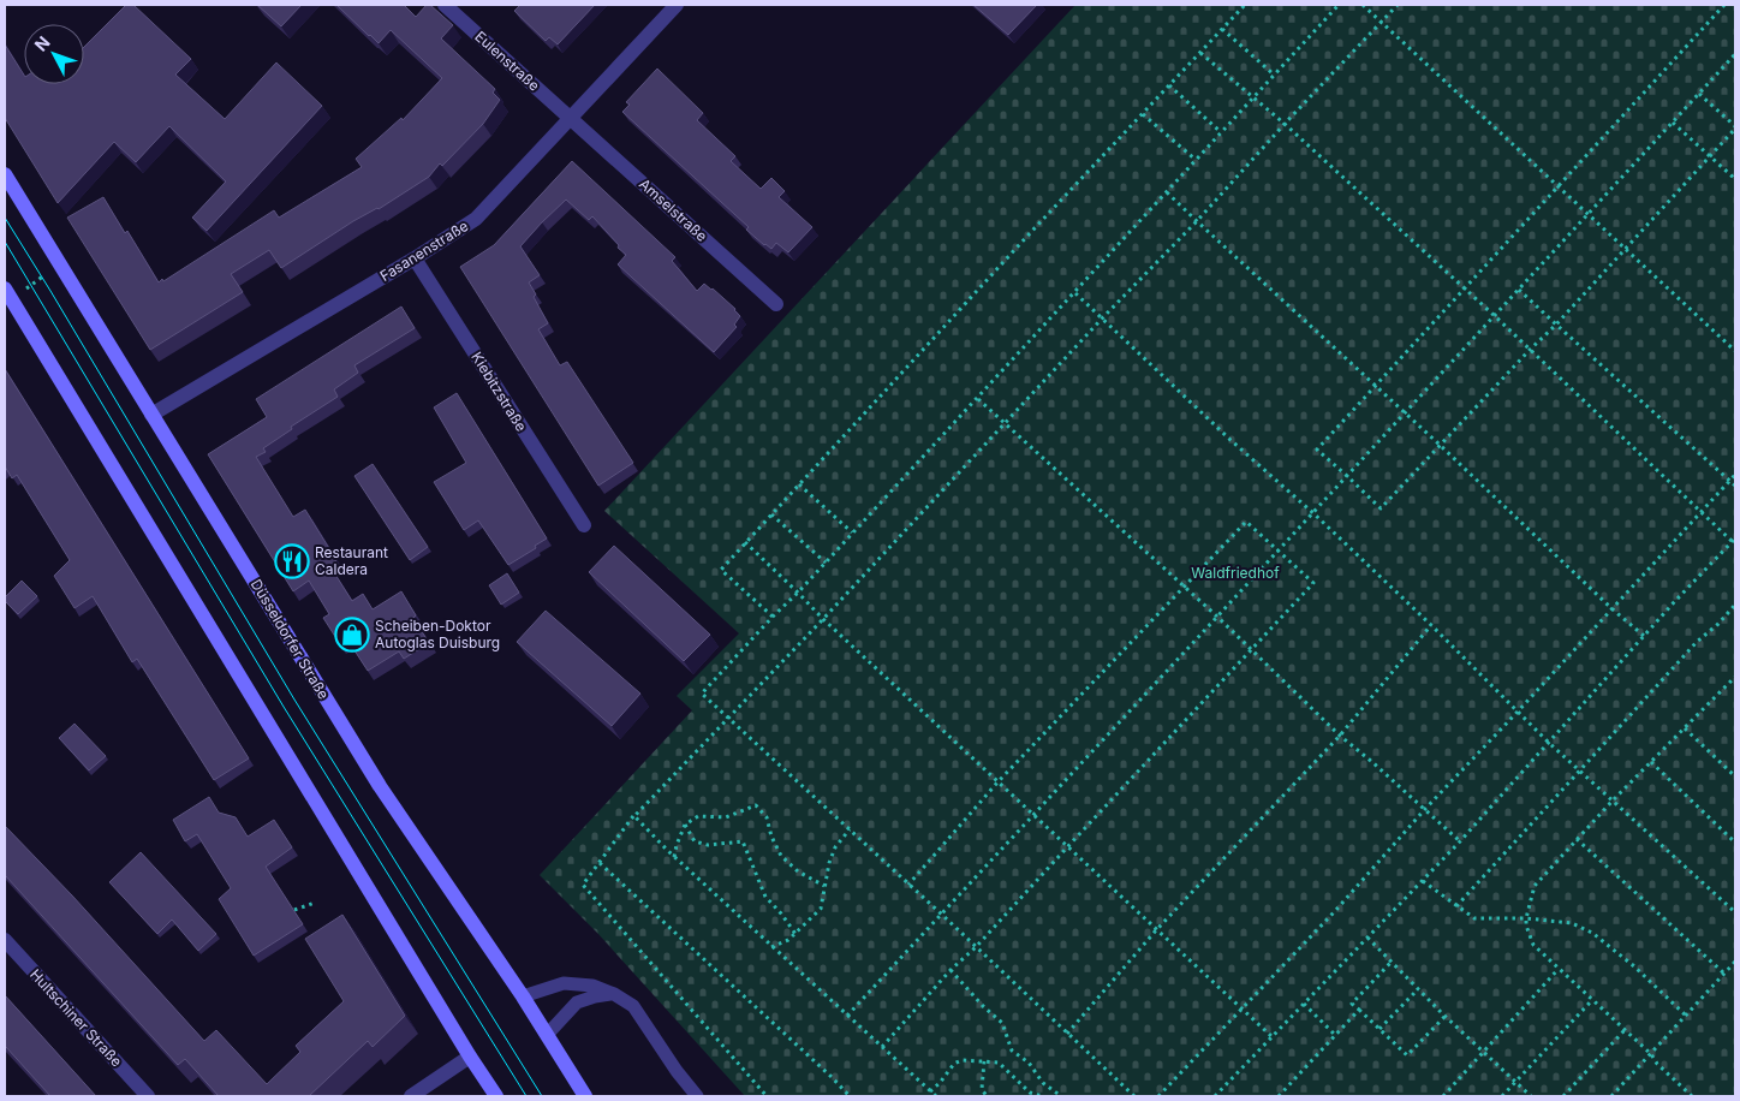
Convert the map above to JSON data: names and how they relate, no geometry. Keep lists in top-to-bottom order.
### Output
{
  "streets": {
    "main road": ["Düsseldorfer Straße"],
    "street": [
      "Eulenstraße",
      "Amselstraße",
      "Fasanenstraße",
      "Kiebitzstraße",
      "Hultschiner Straße"
    ]
  },
  "crossings": [
    ["Eulenstraße", "Amselstraße"],
    ["Eulenstraße", "Fasanenstraße"],
    ["Amselstraße", "Fasanenstraße"],
    ["Fasanenstraße", "Kiebitzstraße"],
    ["Fasanenstraße", "Düsseldorfer Straße"]
  ],
  "parks": ["Waldfriedhof"],
  "places": {
    "restaurant": ["Restaurant Caldera"],
    "shop": ["Scheiben-Doktor Autoglas Duisburg"]
  },
  "north": "top left"
}
